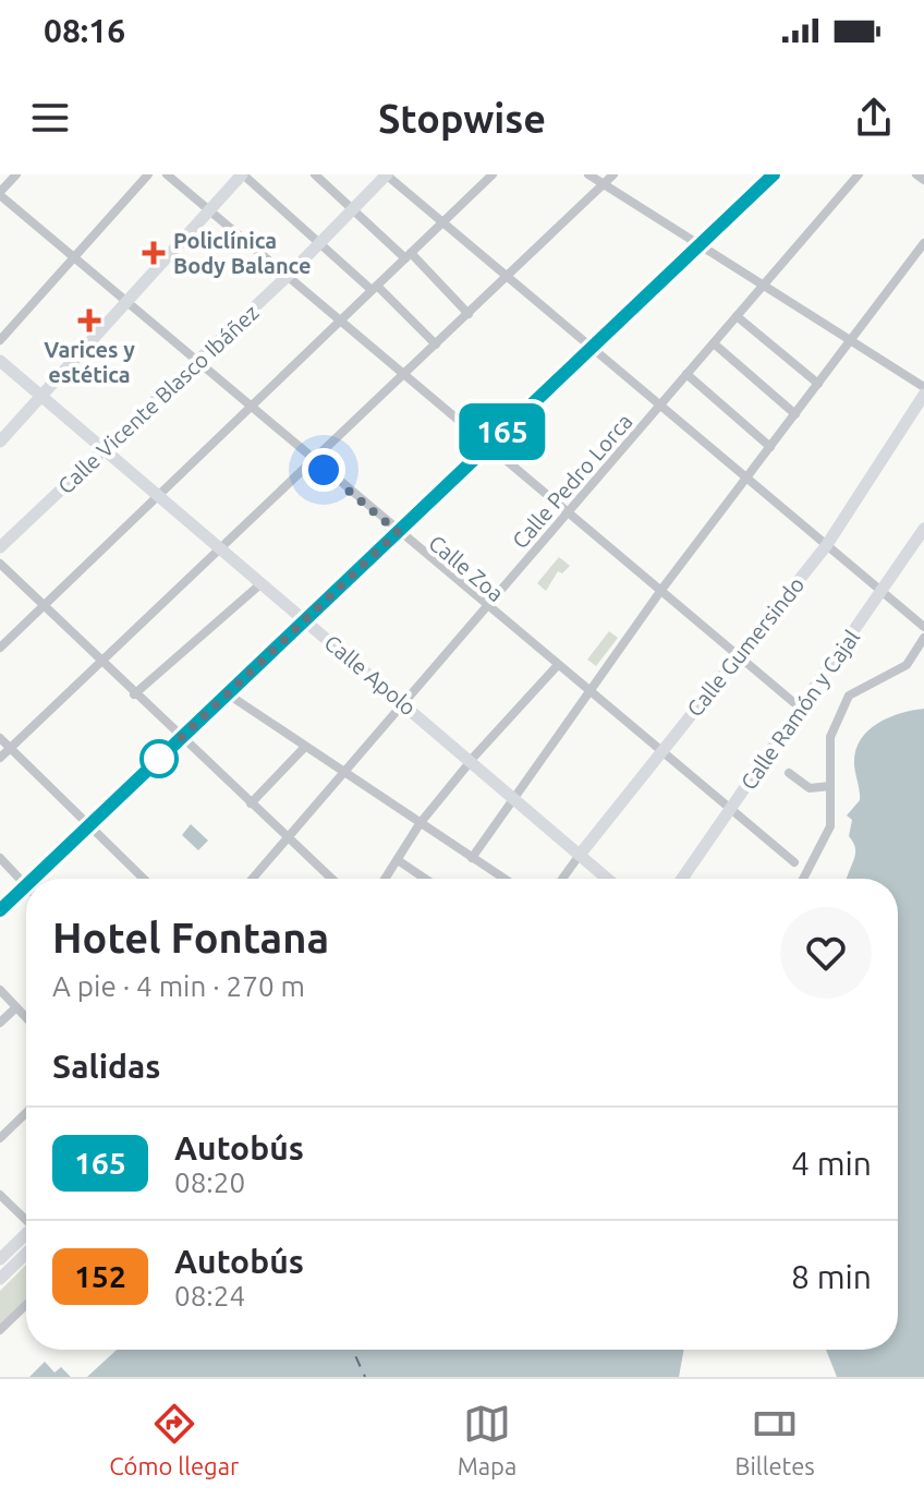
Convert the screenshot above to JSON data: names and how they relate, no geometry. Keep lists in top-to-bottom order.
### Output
{
  "streets": {
    "street": [
      "Calle Vicente Blasco Ibáñez",
      "Calle Pedro Lorca",
      "Calle Zoa",
      "Calle Gumersindo",
      "Calle Apolo",
      "Calle Ramón y Cajal"
    ]
  },
  "crossings": [
    ["Calle Vicente Blasco Ibáñez", "Calle Zoa"],
    ["Calle Vicente Blasco Ibáñez", "Calle Apolo"],
    ["Calle Pedro Lorca", "Calle Zoa"],
    ["Calle Pedro Lorca", "Calle Apolo"],
    ["Calle Zoa", "Calle Gumersindo"],
    ["Calle Zoa", "Calle Ramón y Cajal"],
    ["Calle Gumersindo", "Calle Apolo"]
  ],
  "places": {
    "health": ["Policlínica Body Balance", "Varices y estética"]
  },
  "lines": ["bus line 165"],
  "page": {
    "status": "08:16",
    "header": "Stopwise",
    "on_map": "165",
    "heading": [
      ["Hotel Fontana", "A pie · 4 min · 270 m"],
      "Salidas"
    ],
    "list": [
      {
        "mark": "165",
        "name": "Autobús",
        "note": "08:20",
        "value": "4 min"
      },
      {
        "mark": "152",
        "name": "Autobús",
        "note": "08:24",
        "value": "8 min"
      }
    ],
    "tabs": ["Cómo llegar", "Mapa", "Billetes"]
  }
}
